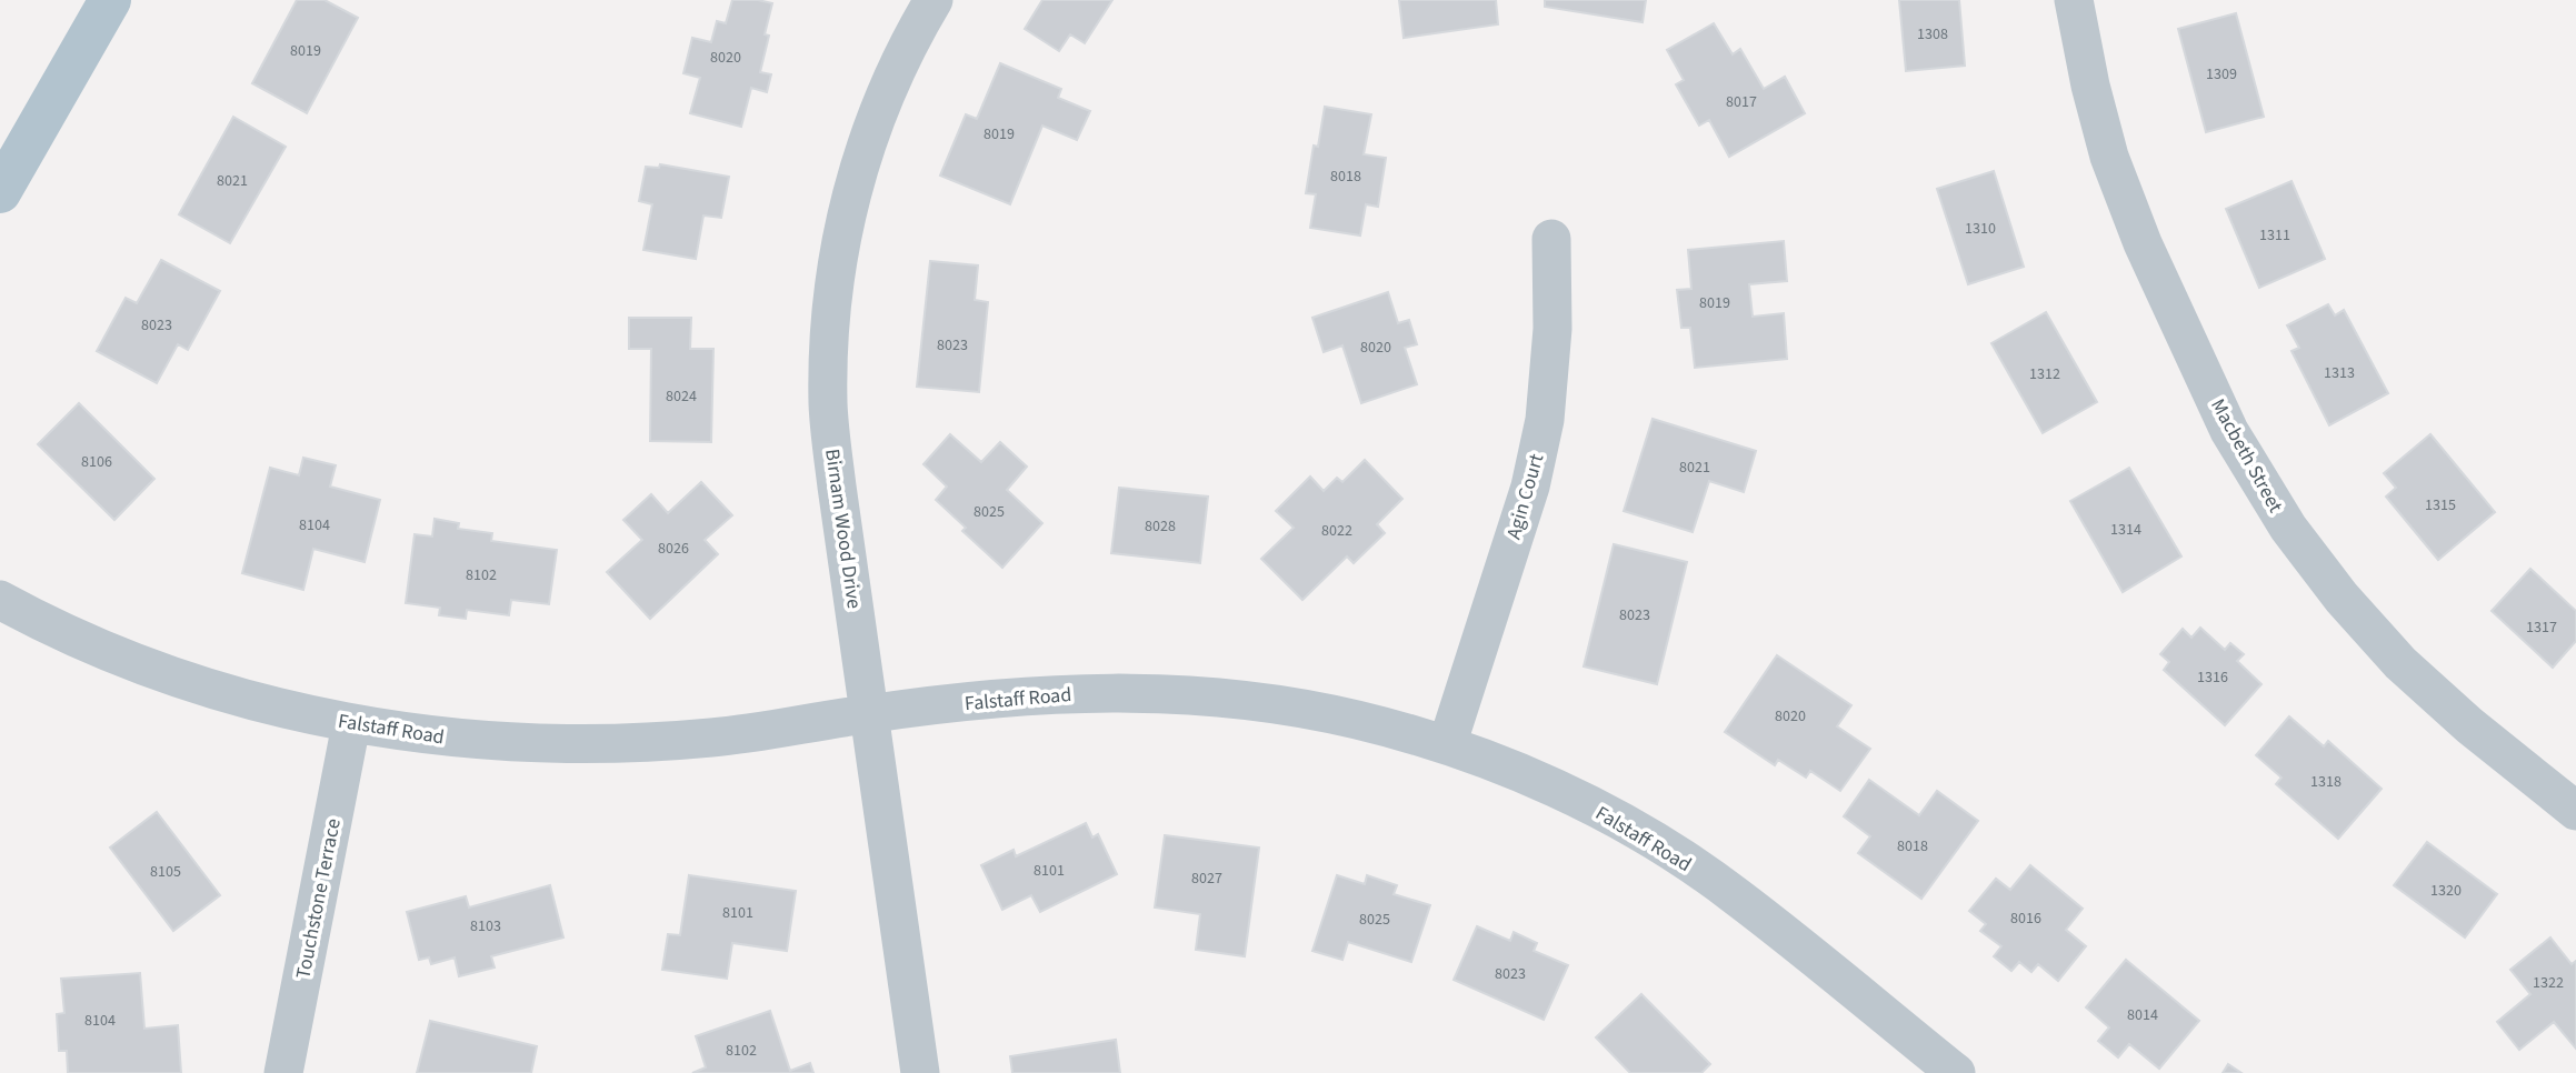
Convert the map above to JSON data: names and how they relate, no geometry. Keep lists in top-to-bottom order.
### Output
{
  "streets": {
    "street": [
      "Macbeth Street",
      "Agin Court",
      "Birnam Wood Drive",
      "Falstaff Road",
      "Touchstone Terrace"
    ]
  },
  "crossings": [
    ["Agin Court", "Falstaff Road"],
    ["Birnam Wood Drive", "Falstaff Road"],
    ["Falstaff Road", "Touchstone Terrace"]
  ],
  "house_numbers": [
    "1308",
    "8019",
    "8020",
    "1309",
    "8017",
    "8019",
    "8018",
    "8021",
    "1310",
    "1311",
    "8019",
    "8023",
    "8023",
    "8020",
    "1313",
    "1312",
    "8024",
    "8106",
    "8021",
    "1315",
    "8025",
    "8104",
    "8028",
    "1314",
    "8022",
    "8026",
    "8102",
    "8023",
    "1317",
    "1316",
    "8020",
    "1318",
    "8018",
    "8101",
    "8105",
    "8027",
    "1320",
    "8101",
    "8016",
    "8025",
    "8103",
    "8023",
    "1322",
    "8014",
    "8104",
    "8102"
  ]
}
